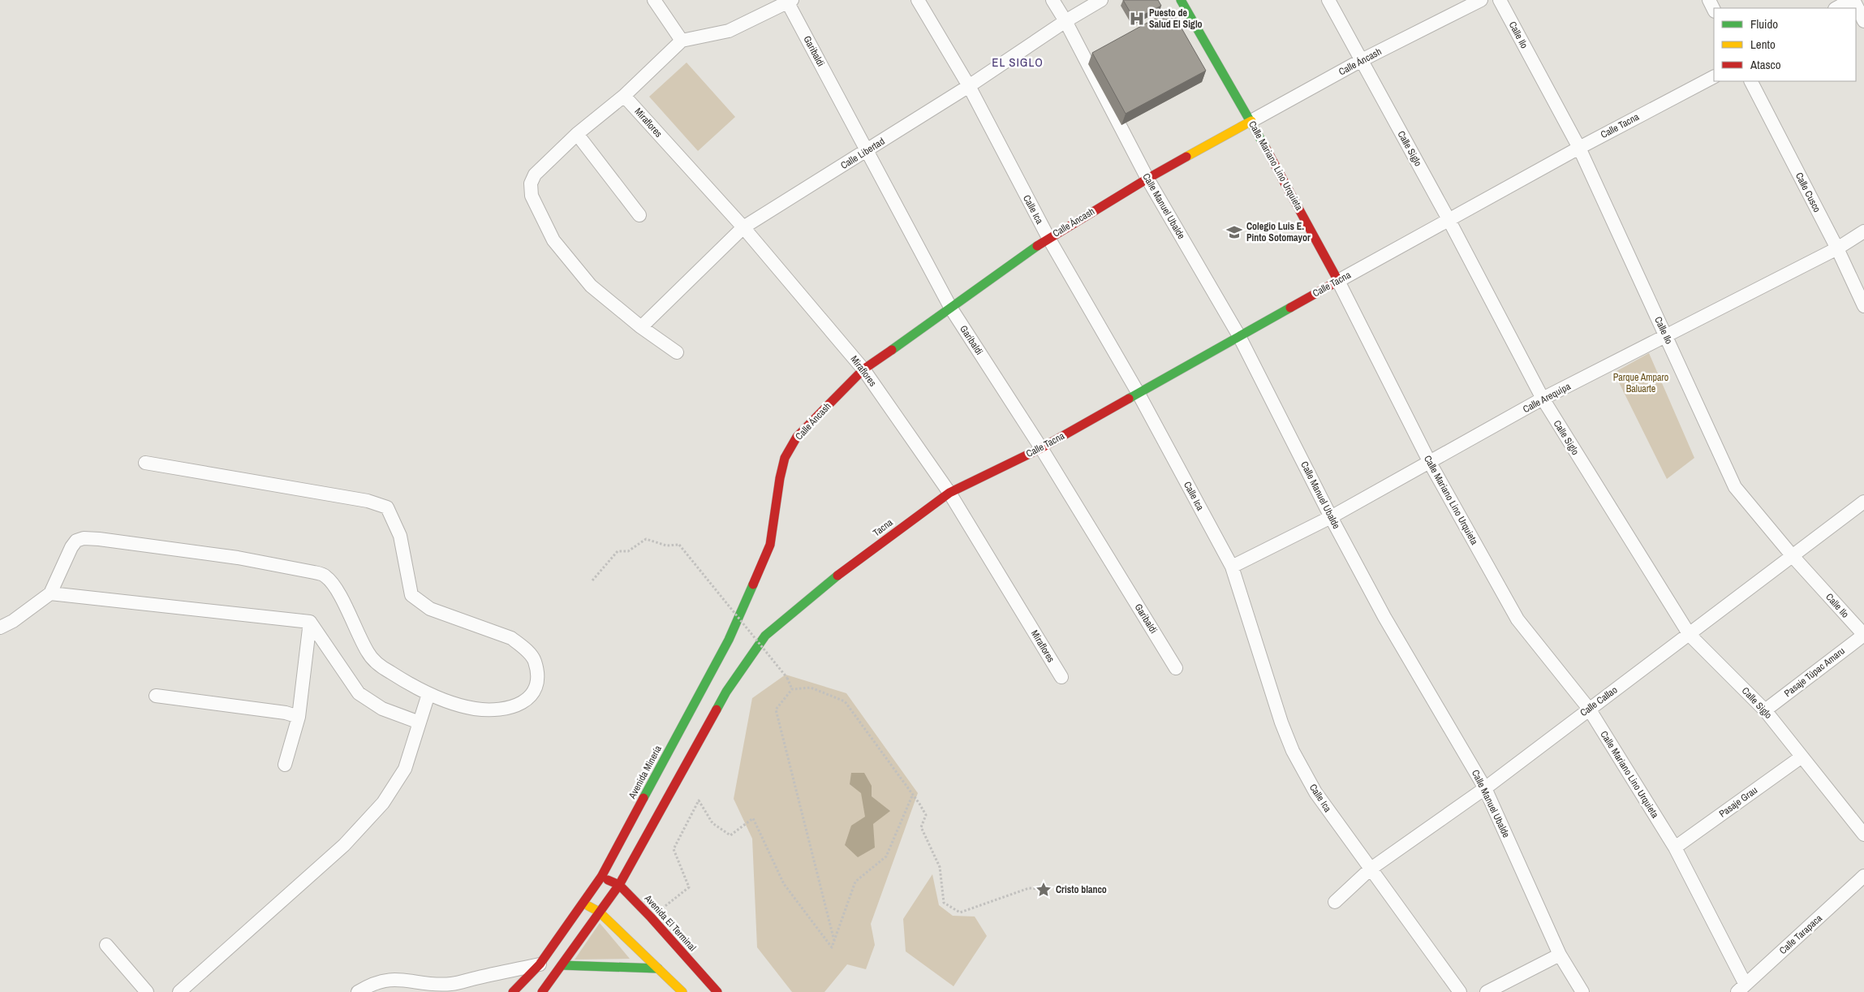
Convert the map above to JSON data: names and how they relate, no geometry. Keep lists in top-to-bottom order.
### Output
{
  "streets": {
    "main road": [
      "Calle Áncash",
      "Calle Tacna",
      "Calle Mariano Lino Urquieta",
      "Tacna",
      "Avenida Minería",
      "Avenida El Terminal"
    ],
    "street": [
      "Calle Ilo",
      "Garibaldi",
      "Miraflores",
      "Calle Siglo",
      "Calle Libertad",
      "Calle Cusco",
      "Calle Manuel Ubalde",
      "Calle Ica",
      "Calle Arequipa",
      "Pasaje Túpac Amaru",
      "Calle Callao",
      "Pasaje Grau",
      "Calle Tarapaca"
    ]
  },
  "crossings": [
    ["Calle Ilo", "Calle Tacna"],
    ["Calle Ilo", "Calle Arequipa"],
    ["Calle Ilo", "Pasaje Túpac Amaru"],
    ["Calle Ilo", "Calle Callao"],
    ["Garibaldi", "Calle Áncash"],
    ["Garibaldi", "Calle Tacna"],
    ["Garibaldi", "Calle Libertad"],
    ["Calle Áncash", "Miraflores"],
    ["Calle Áncash", "Calle Siglo"],
    ["Calle Áncash", "Calle Mariano Lino Urquieta"],
    ["Calle Áncash", "Calle Manuel Ubalde"],
    ["Calle Áncash", "Calle Ica"],
    ["Calle Áncash", "Avenida Minería"],
    ["Miraflores", "Calle Tacna"],
    ["Miraflores", "Calle Libertad"],
    ["Miraflores", "Tacna"],
    ["Calle Tacna", "Calle Siglo"],
    ["Calle Tacna", "Calle Mariano Lino Urquieta"],
    ["Calle Tacna", "Calle Manuel Ubalde"],
    ["Calle Tacna", "Calle Ica"],
    ["Calle Tacna", "Tacna"],
    ["Calle Siglo", "Calle Arequipa"],
    ["Calle Siglo", "Pasaje Túpac Amaru"],
    ["Calle Siglo", "Calle Callao"],
    ["Calle Siglo", "Pasaje Grau"],
    ["Calle Libertad", "Calle Manuel Ubalde"],
    ["Calle Libertad", "Calle Ica"],
    ["Calle Mariano Lino Urquieta", "Calle Arequipa"],
    ["Calle Mariano Lino Urquieta", "Calle Callao"],
    ["Calle Mariano Lino Urquieta", "Pasaje Grau"],
    ["Calle Mariano Lino Urquieta", "Calle Tarapaca"],
    ["Calle Cusco", "Calle Arequipa"],
    ["Calle Manuel Ubalde", "Calle Arequipa"],
    ["Calle Manuel Ubalde", "Calle Callao"],
    ["Calle Ica", "Calle Arequipa"],
    ["Calle Ica", "Calle Callao"],
    ["Tacna", "Avenida El Terminal"],
    ["Avenida Minería", "Avenida El Terminal"]
  ],
  "districts": ["EL SIGLO"],
  "parks": ["Parque Amparo Baluarte"],
  "places": {
    "hospital": ["Puesto de Salud El Siglo"],
    "school or university": ["Colegio Luis E. Pinto Sotomayor"],
    "place": ["Cristo blanco"]
  },
  "legend": ["Fluido", "Lento", "Atasco"]
}
